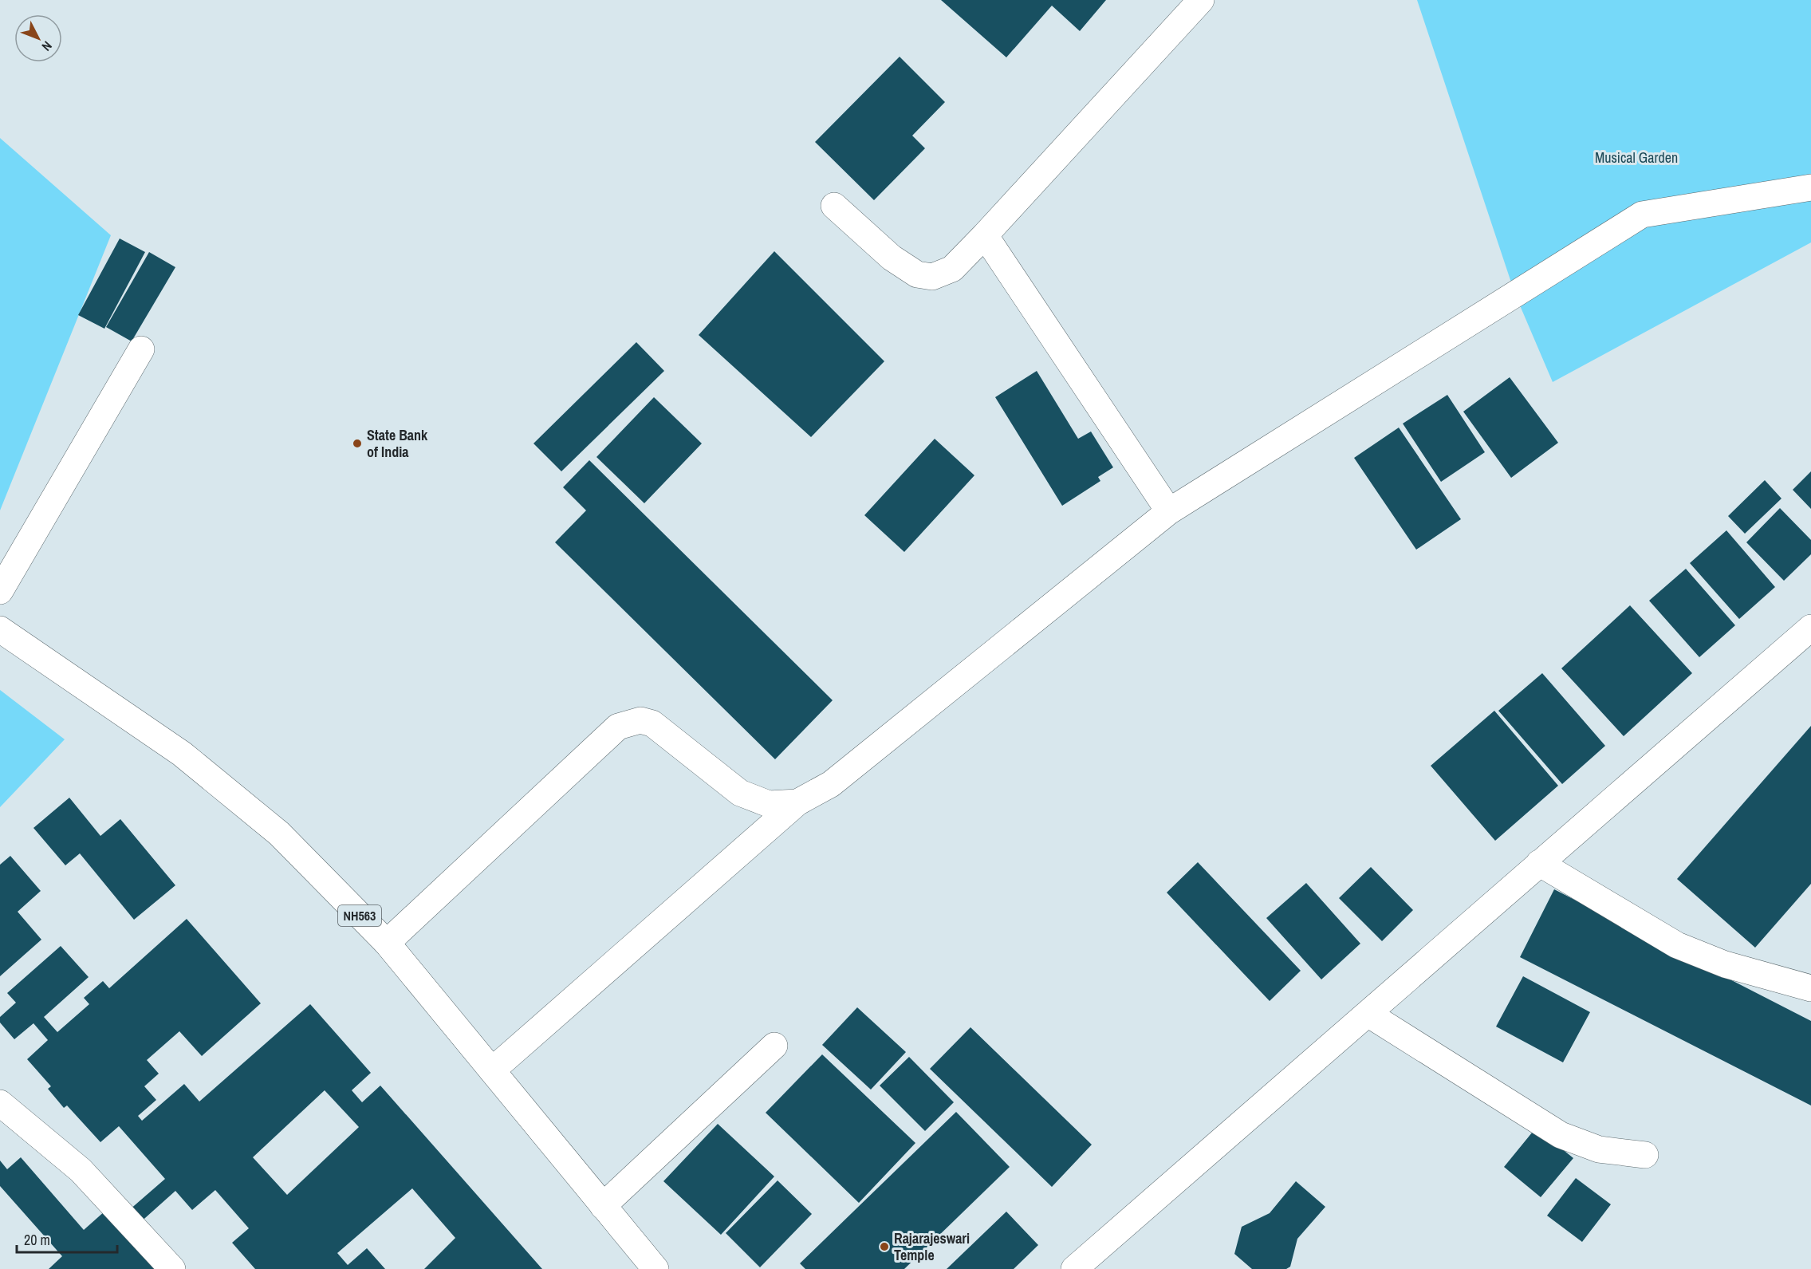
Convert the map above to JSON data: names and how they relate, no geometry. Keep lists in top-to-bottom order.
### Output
{
  "streets": {
    "main road": ["NH563"]
  },
  "parks": ["Musical Garden"],
  "places": ["State Bank of India", "Rajarajeswari Temple"],
  "scale_bar": "20 m",
  "north": "bottom right"
}
